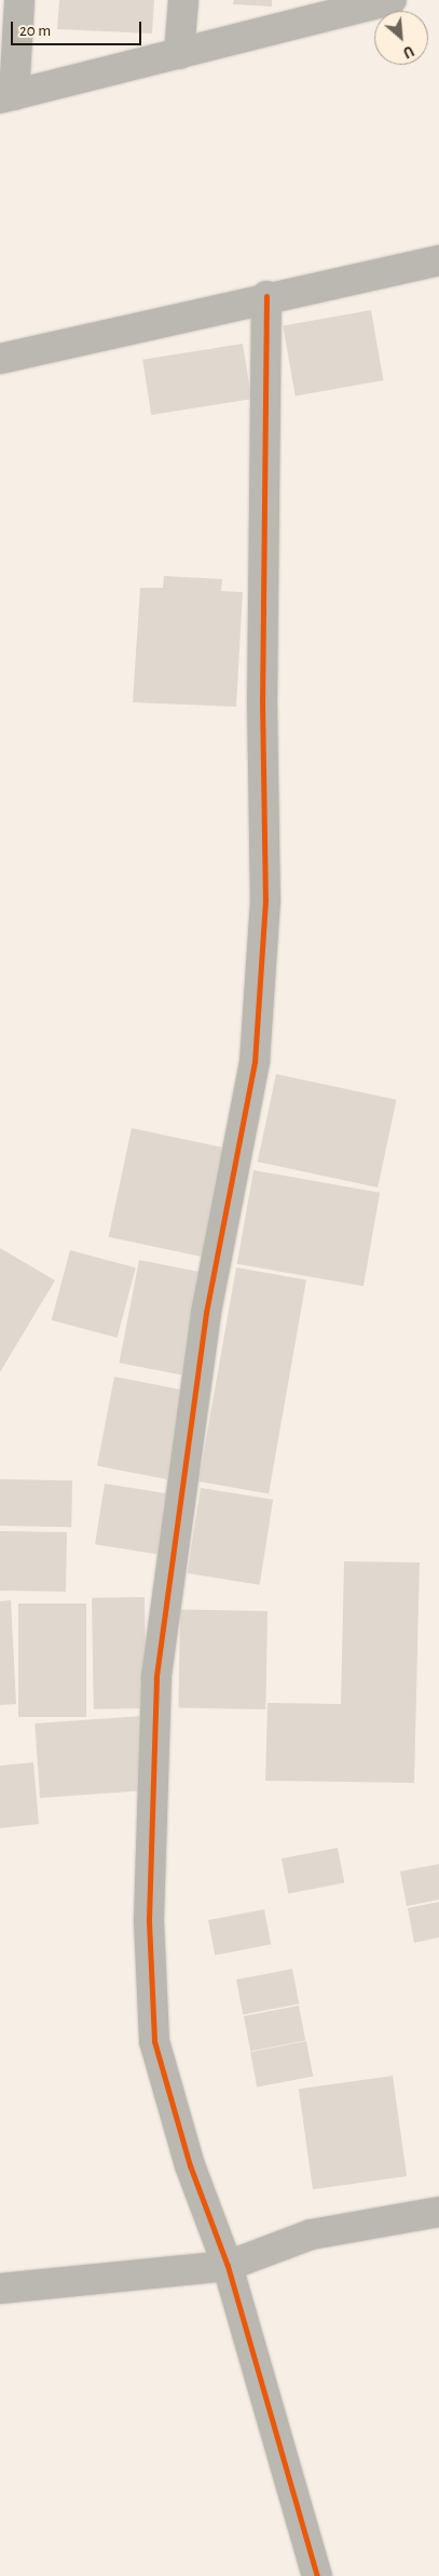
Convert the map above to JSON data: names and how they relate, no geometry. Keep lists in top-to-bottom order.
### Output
{
  "scale_bar": "20 m",
  "north": "bottom right"
}
